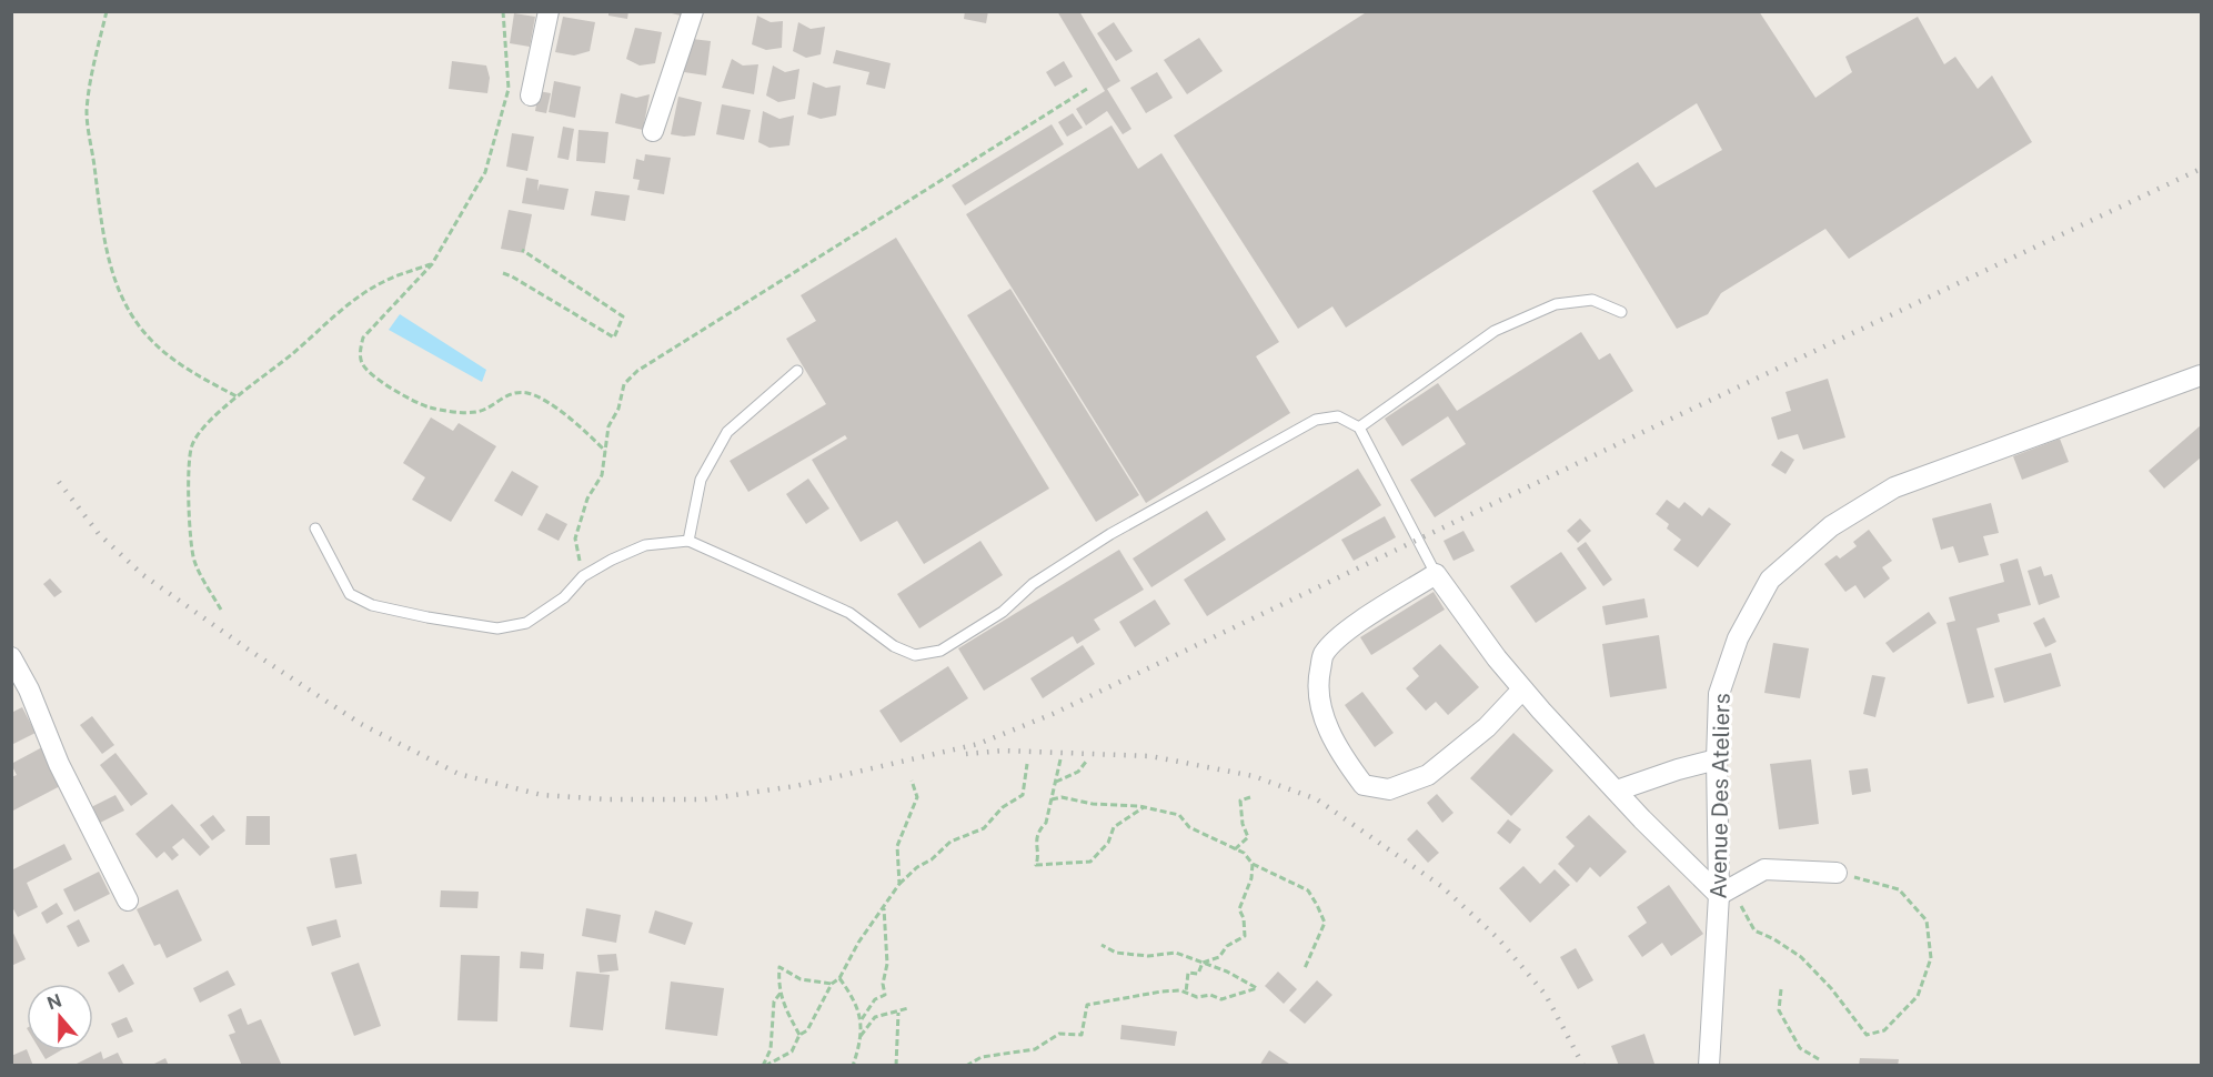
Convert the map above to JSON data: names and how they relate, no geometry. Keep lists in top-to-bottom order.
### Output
{
  "streets": {
    "street": ["Avenue Des Ateliers"]
  },
  "north": "top"
}
